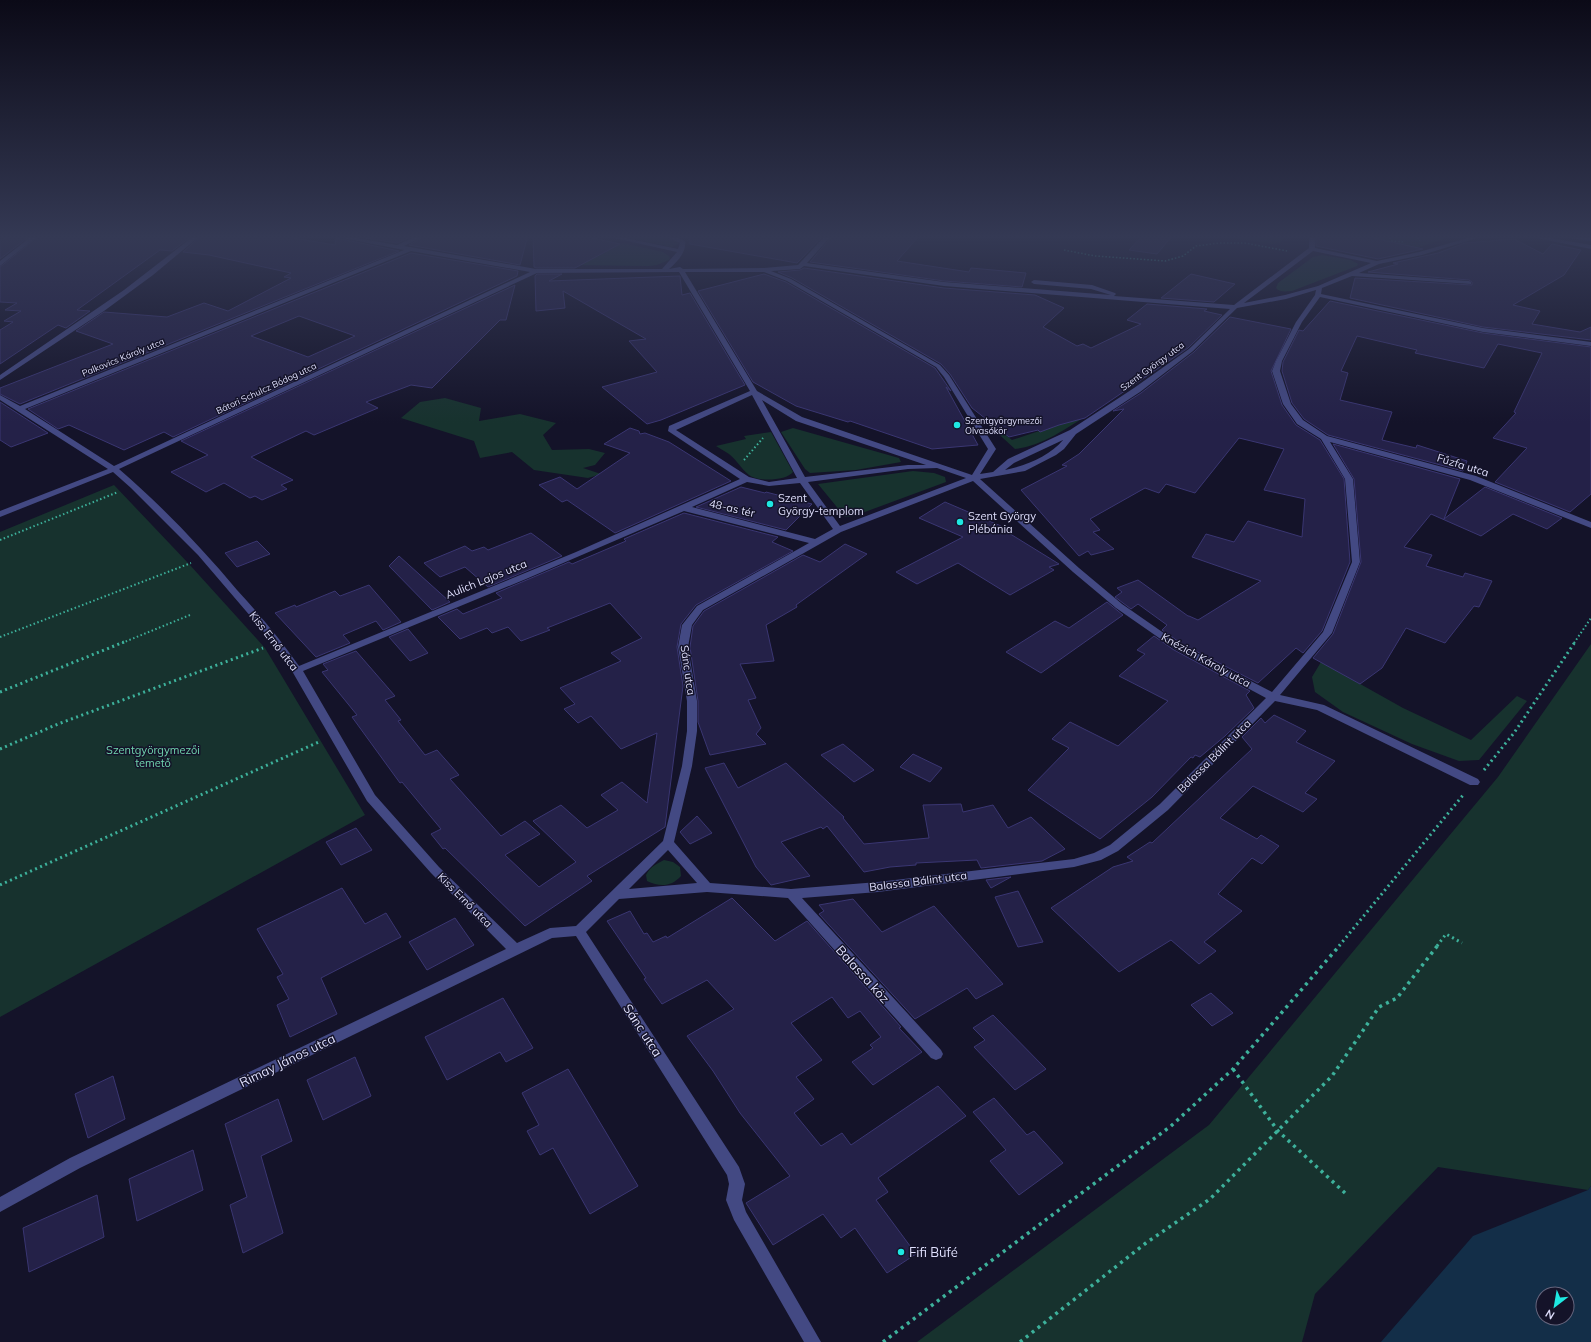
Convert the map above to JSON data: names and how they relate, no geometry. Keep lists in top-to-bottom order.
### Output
{
  "streets": {
    "street": [
      "Palkovics Károly utca",
      "Szent György utca",
      "Bátori Schulcz Bódog utca",
      "Fűzfa utca",
      "48-as tér",
      "Aulich Lajos utca",
      "Kiss Ernő utca",
      "Knézich Károly utca",
      "Sánc utca",
      "Balassa Bálint utca",
      "Balassa köz",
      "Rimay János utca"
    ]
  },
  "crossings": [
    ["Palkovics Károly utca", "Kiss Ernő utca"],
    ["Szent György utca", "Knézich Károly utca"],
    ["Bátori Schulcz Bódog utca", "Kiss Ernő utca"],
    ["Fűzfa utca", "Balassa Bálint utca"],
    ["48-as tér", "Aulich Lajos utca"],
    ["48-as tér", "Sánc utca"],
    ["Aulich Lajos utca", "Kiss Ernő utca"],
    ["Kiss Ernő utca", "Rimay János utca"],
    ["Knézich Károly utca", "Balassa Bálint utca"],
    ["Sánc utca", "Rimay János utca"],
    ["Balassa Bálint utca", "Balassa köz"]
  ],
  "parks": ["Szentgyörgymezői temető"],
  "places": [
    "Szentgyörgymezői Olvasókör",
    "Szent György-templom",
    "Szent György Plébánia",
    "Fifi Büfé"
  ],
  "north": "bottom left"
}
